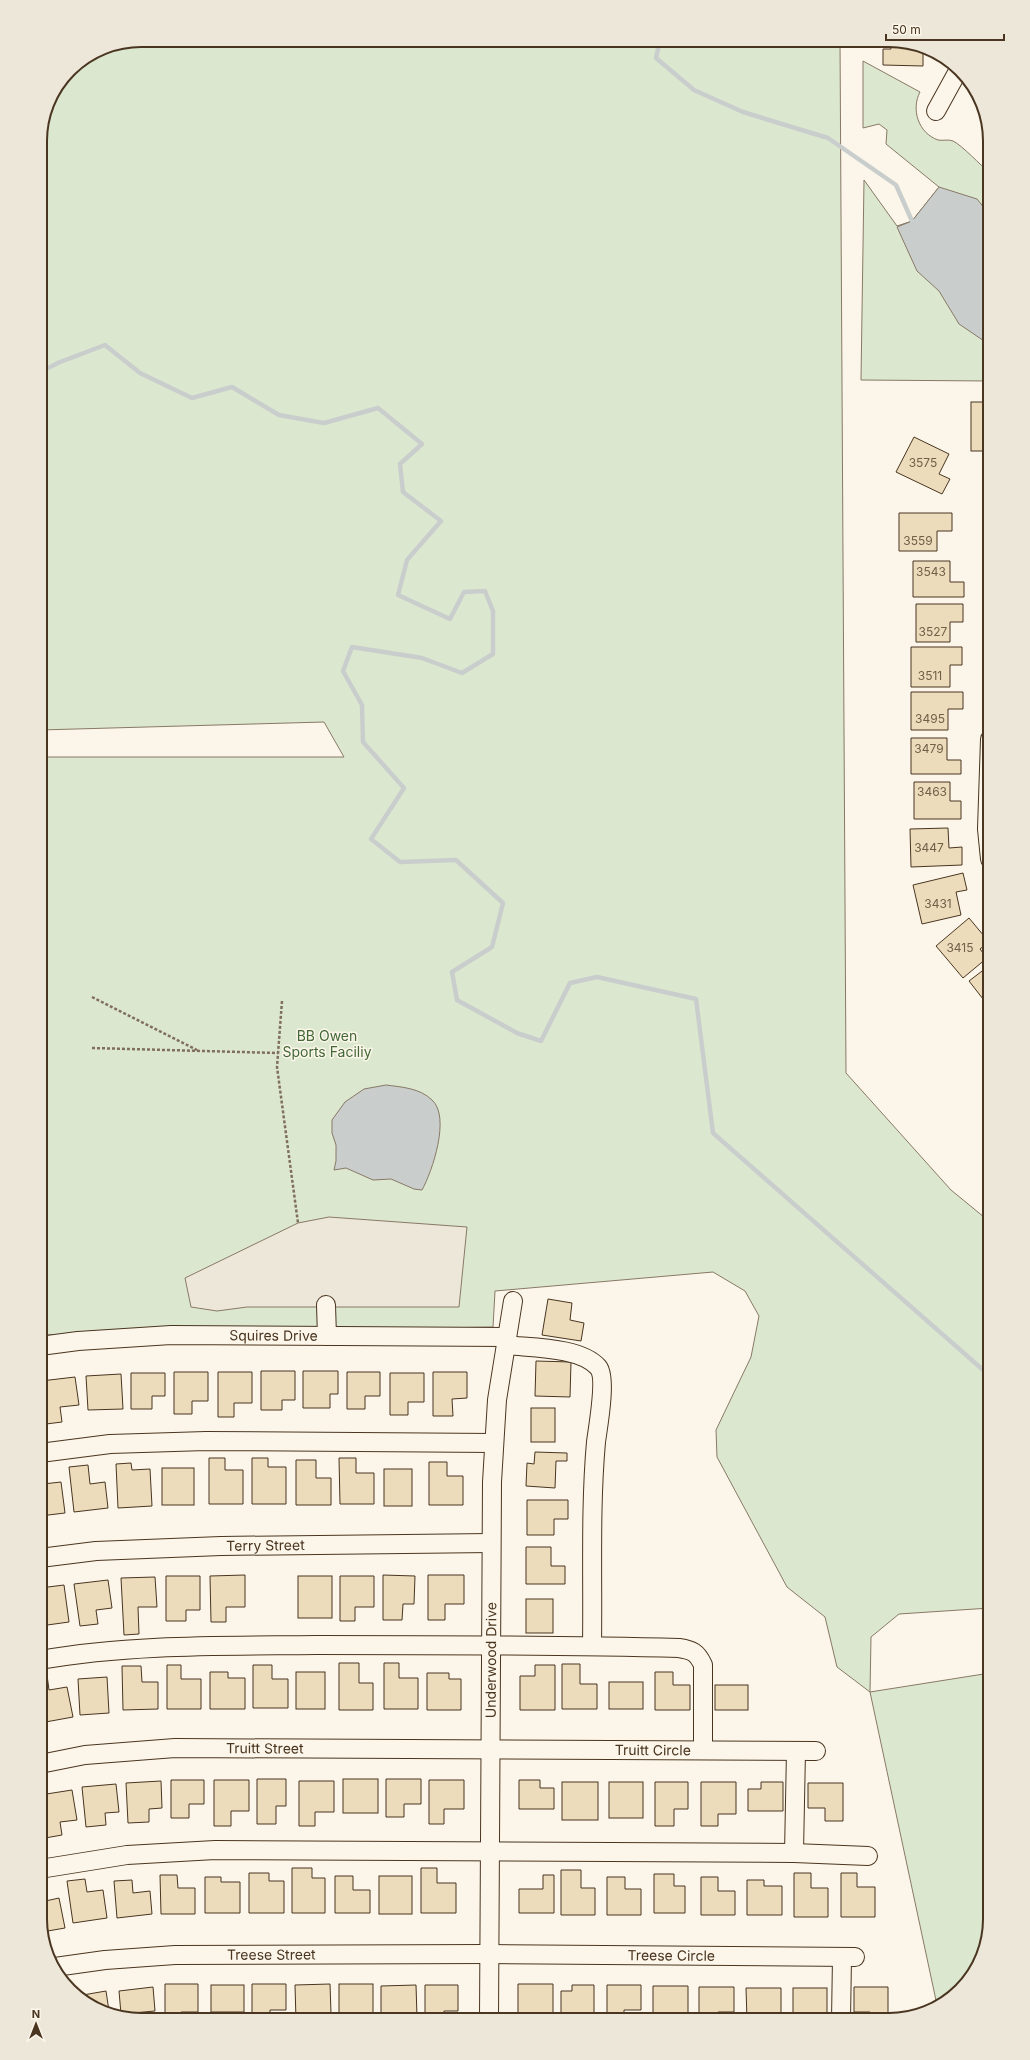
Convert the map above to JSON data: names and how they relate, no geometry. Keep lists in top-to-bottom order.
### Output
{
  "streets": {
    "street": [
      "Squires Drive",
      "Terry Street",
      "Underwood Drive",
      "Truitt Street",
      "Truitt Circle",
      "Treese Street",
      "Treese Circle"
    ]
  },
  "crossings": [
    ["Squires Drive", "Underwood Drive"],
    ["Terry Street", "Underwood Drive"],
    ["Underwood Drive", "Truitt Street"],
    ["Underwood Drive", "Truitt Circle"],
    ["Underwood Drive", "Treese Street"],
    ["Underwood Drive", "Treese Circle"],
    ["Truitt Street", "Truitt Circle"],
    ["Treese Street", "Treese Circle"]
  ],
  "parks": ["BB Owen Sports Faciliy"],
  "house_numbers": [
    "3575",
    "3559",
    "3543",
    "3527",
    "3511",
    "3495",
    "3479",
    "3463",
    "3447",
    "3431",
    "3415"
  ],
  "scale_bar": "50 m",
  "north": "top"
}
